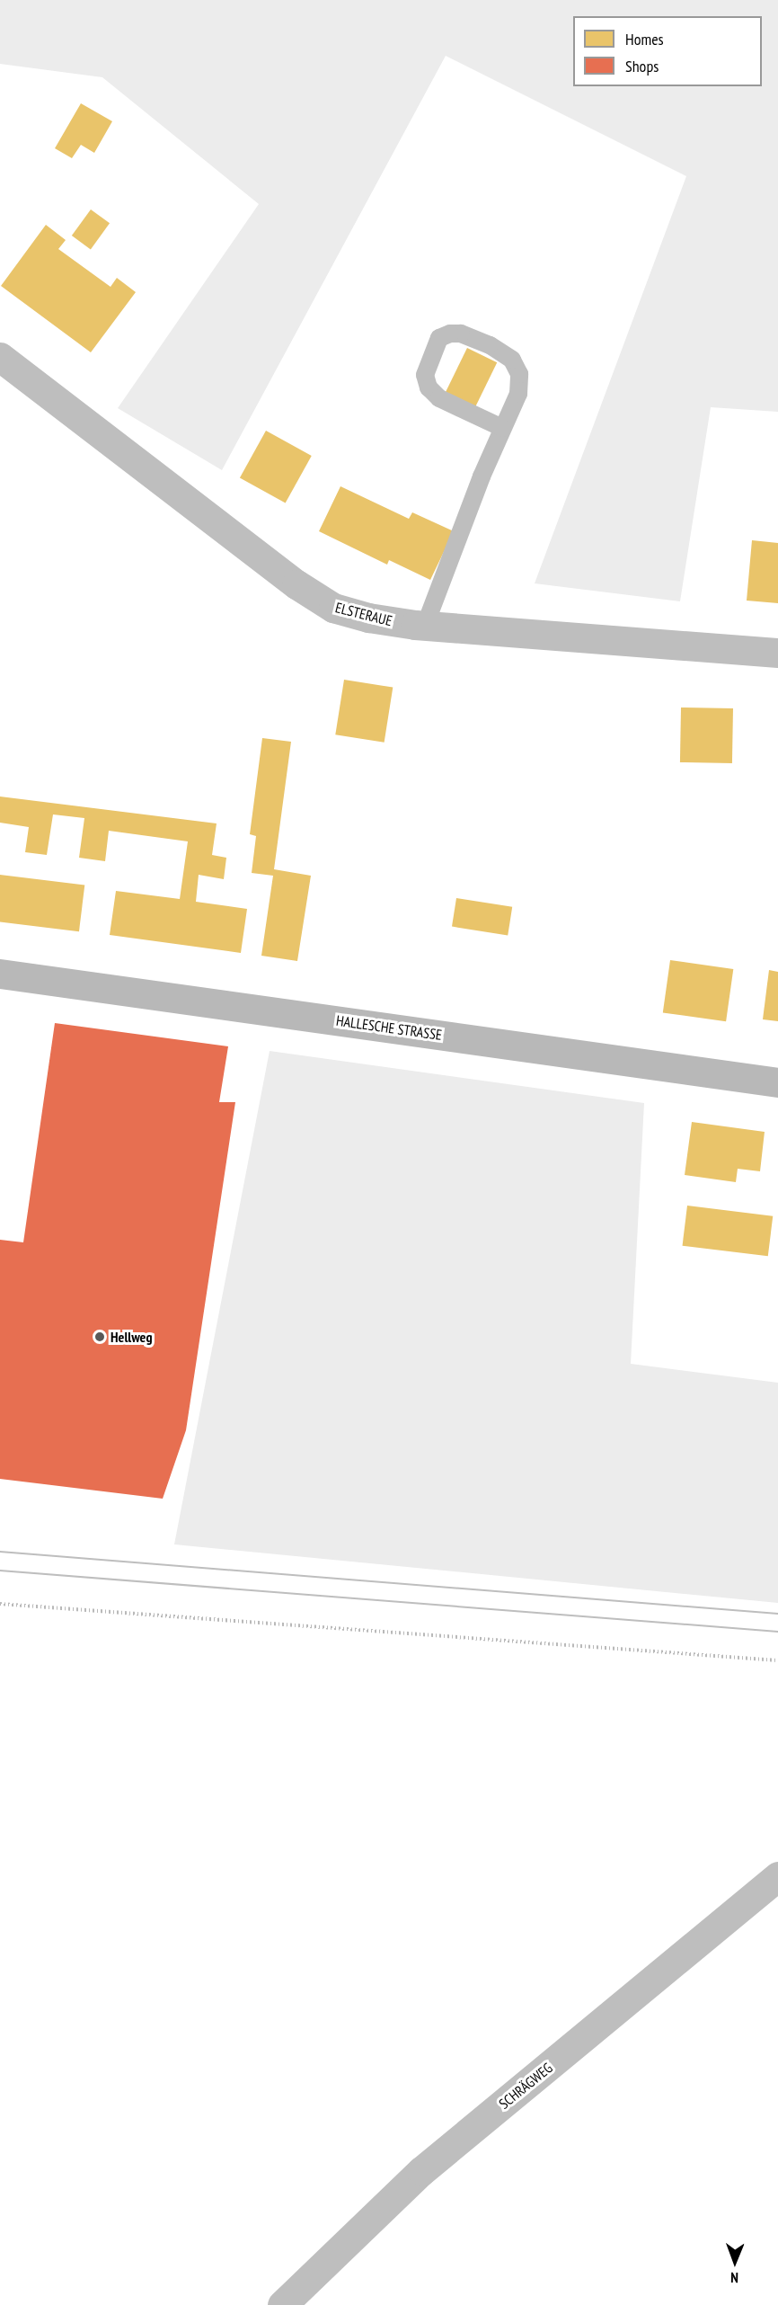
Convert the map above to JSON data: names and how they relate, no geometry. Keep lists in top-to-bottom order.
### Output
{
  "streets": {
    "street": ["ELSTERAUE", "HALLESCHE STRASSE", "SCHRÄGWEG"]
  },
  "places": ["Hellweg"],
  "legend": ["Homes", "Shops"],
  "north": "bottom"
}
